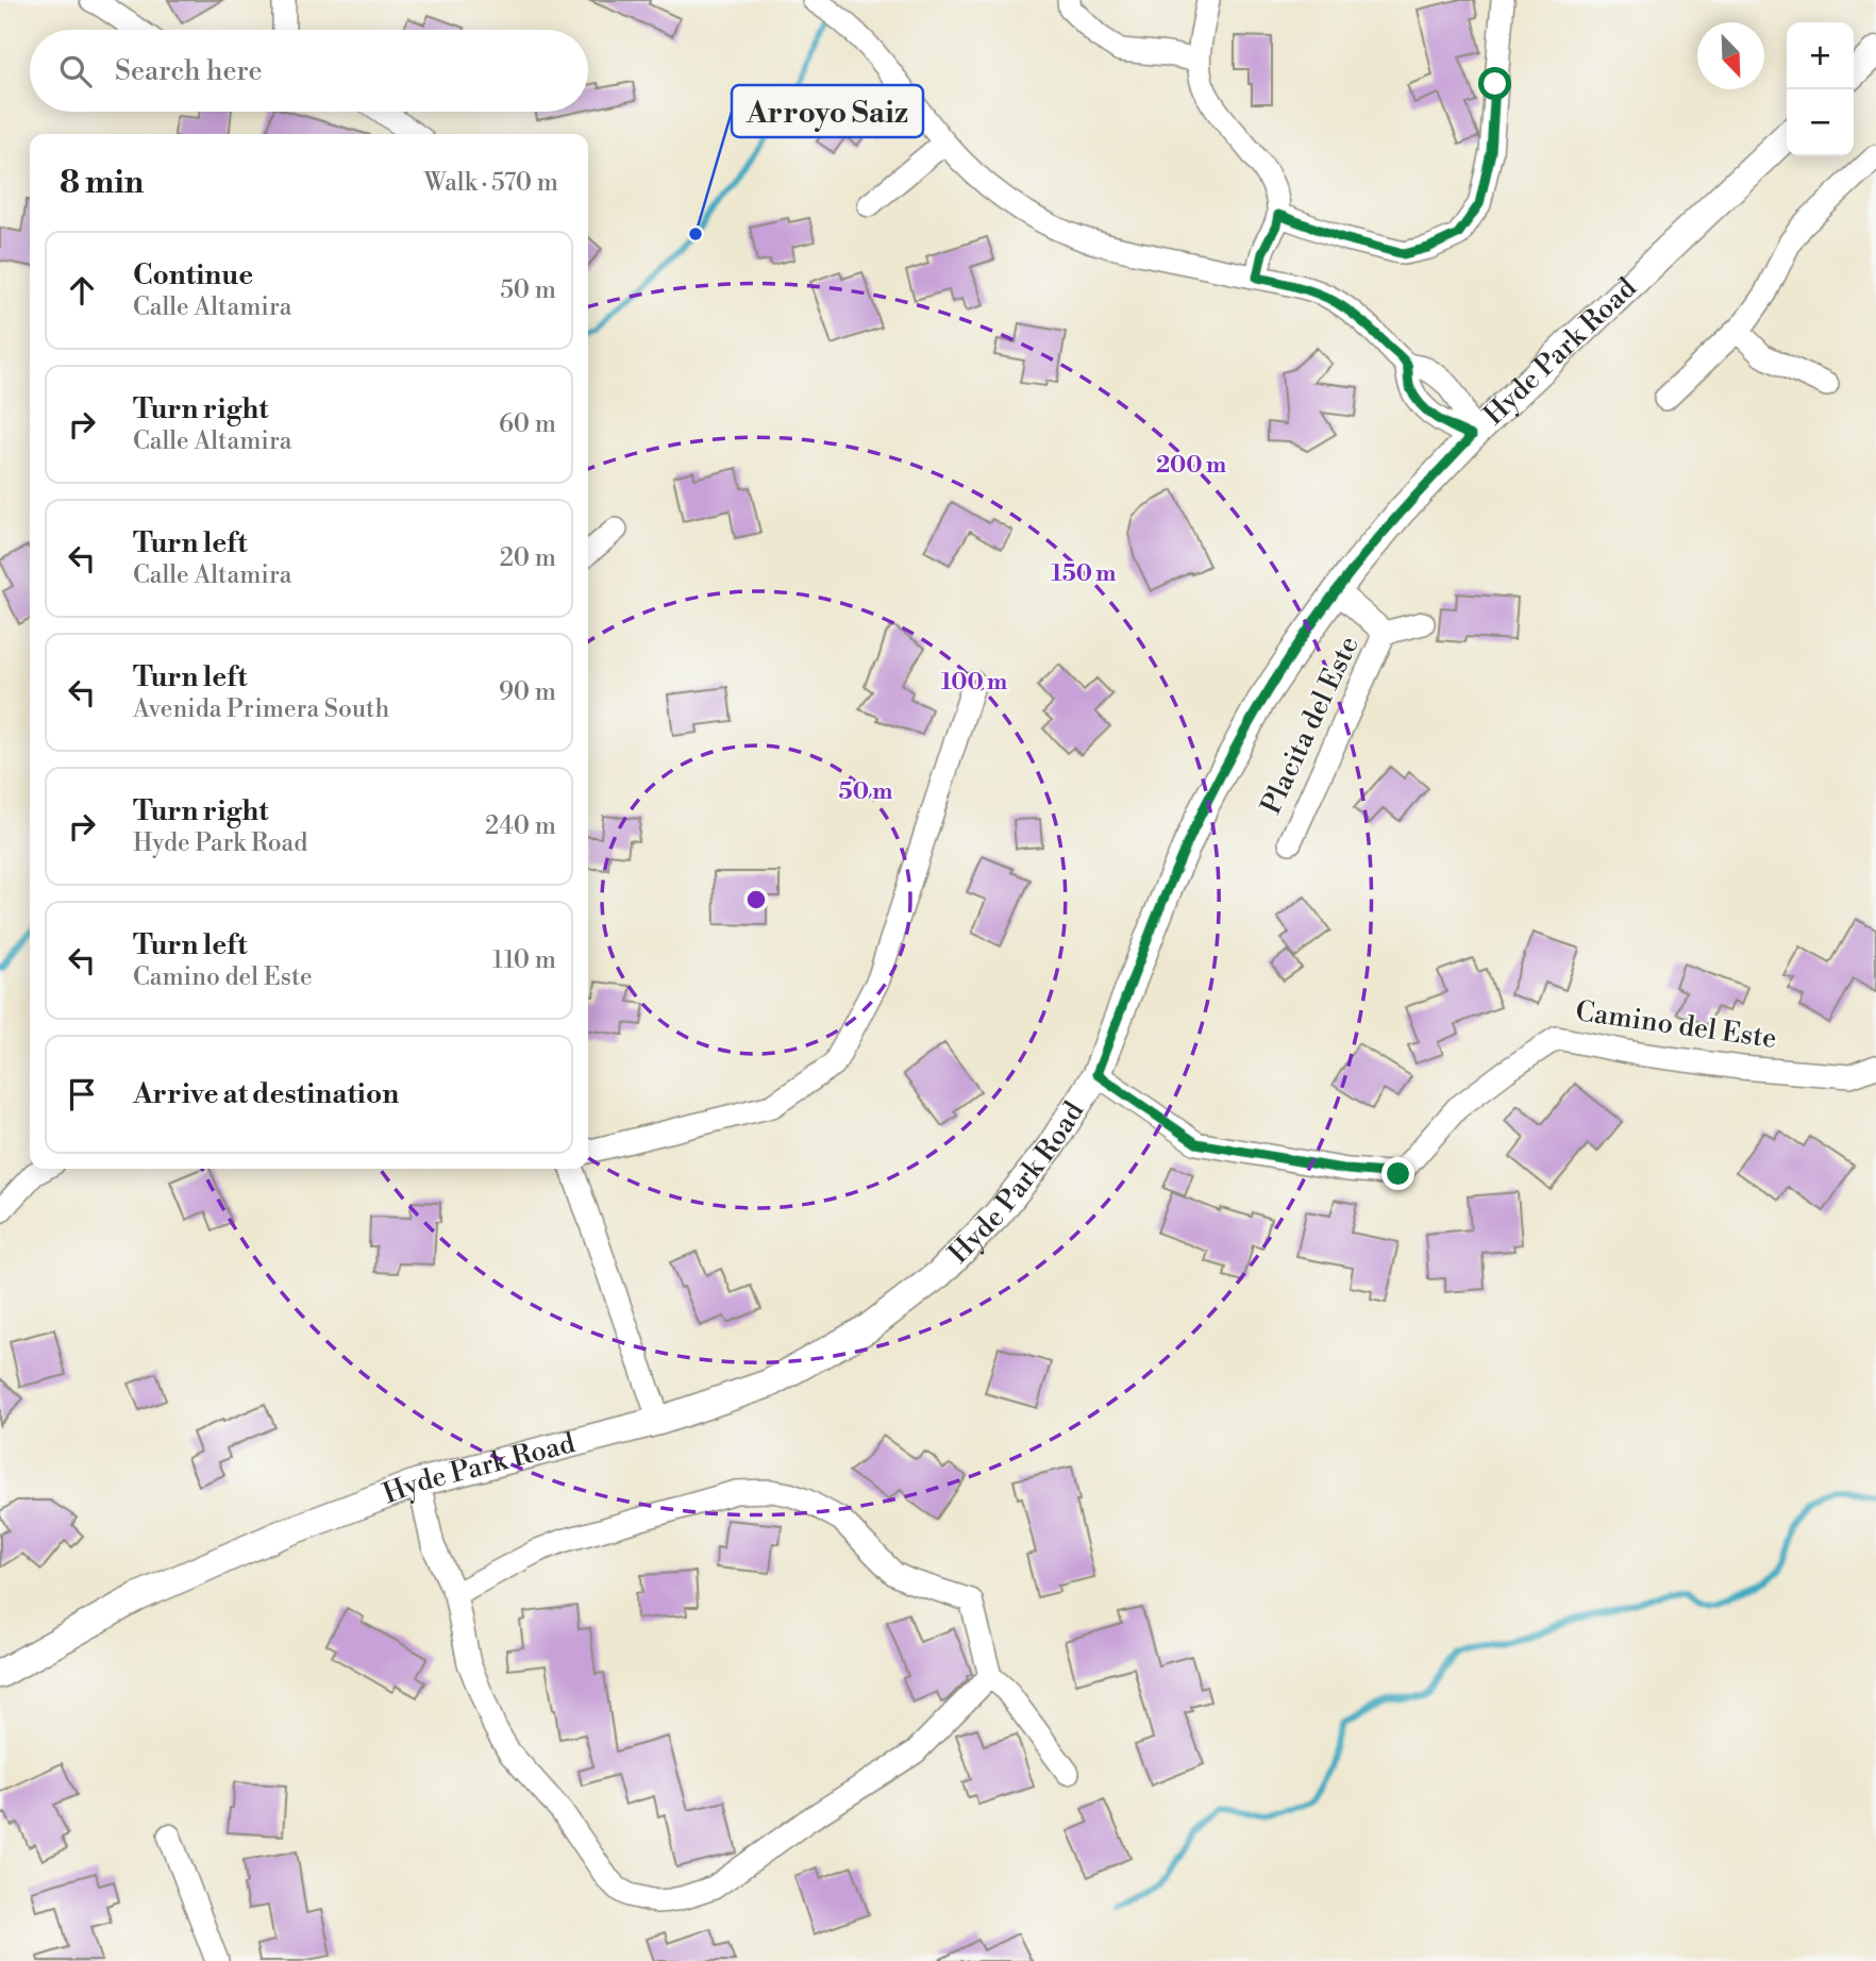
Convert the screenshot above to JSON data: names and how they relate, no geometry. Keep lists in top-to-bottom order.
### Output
{
  "streets": {
    "main road": ["Hyde Park Road"],
    "street": ["Placita del Este", "Camino del Este"]
  },
  "crossings": [
    ["Hyde Park Road", "Placita del Este"],
    ["Hyde Park Road", "Camino del Este"]
  ],
  "places": ["Arroyo Saiz"],
  "north": "bottom right",
  "page": {
    "map_buttons": ["+", "−"],
    "search": "Search here",
    "heading": ["8 min", "Walk · 570 m"],
    "list": [
      ["Continue", "Calle Altamira", "50 m"],
      ["Turn right", "Calle Altamira", "60 m"],
      ["Turn left", "Calle Altamira", "20 m"],
      ["Turn left", "Avenida Primera South", "90 m"],
      ["Turn right", "Hyde Park Road", "240 m"],
      ["Turn left", "Camino del Este", "110 m"],
      "Arrive at destination"
    ]
  },
  "rings": [
    "200 m",
    "150 m",
    "100 m",
    "50 m"
  ]
}
